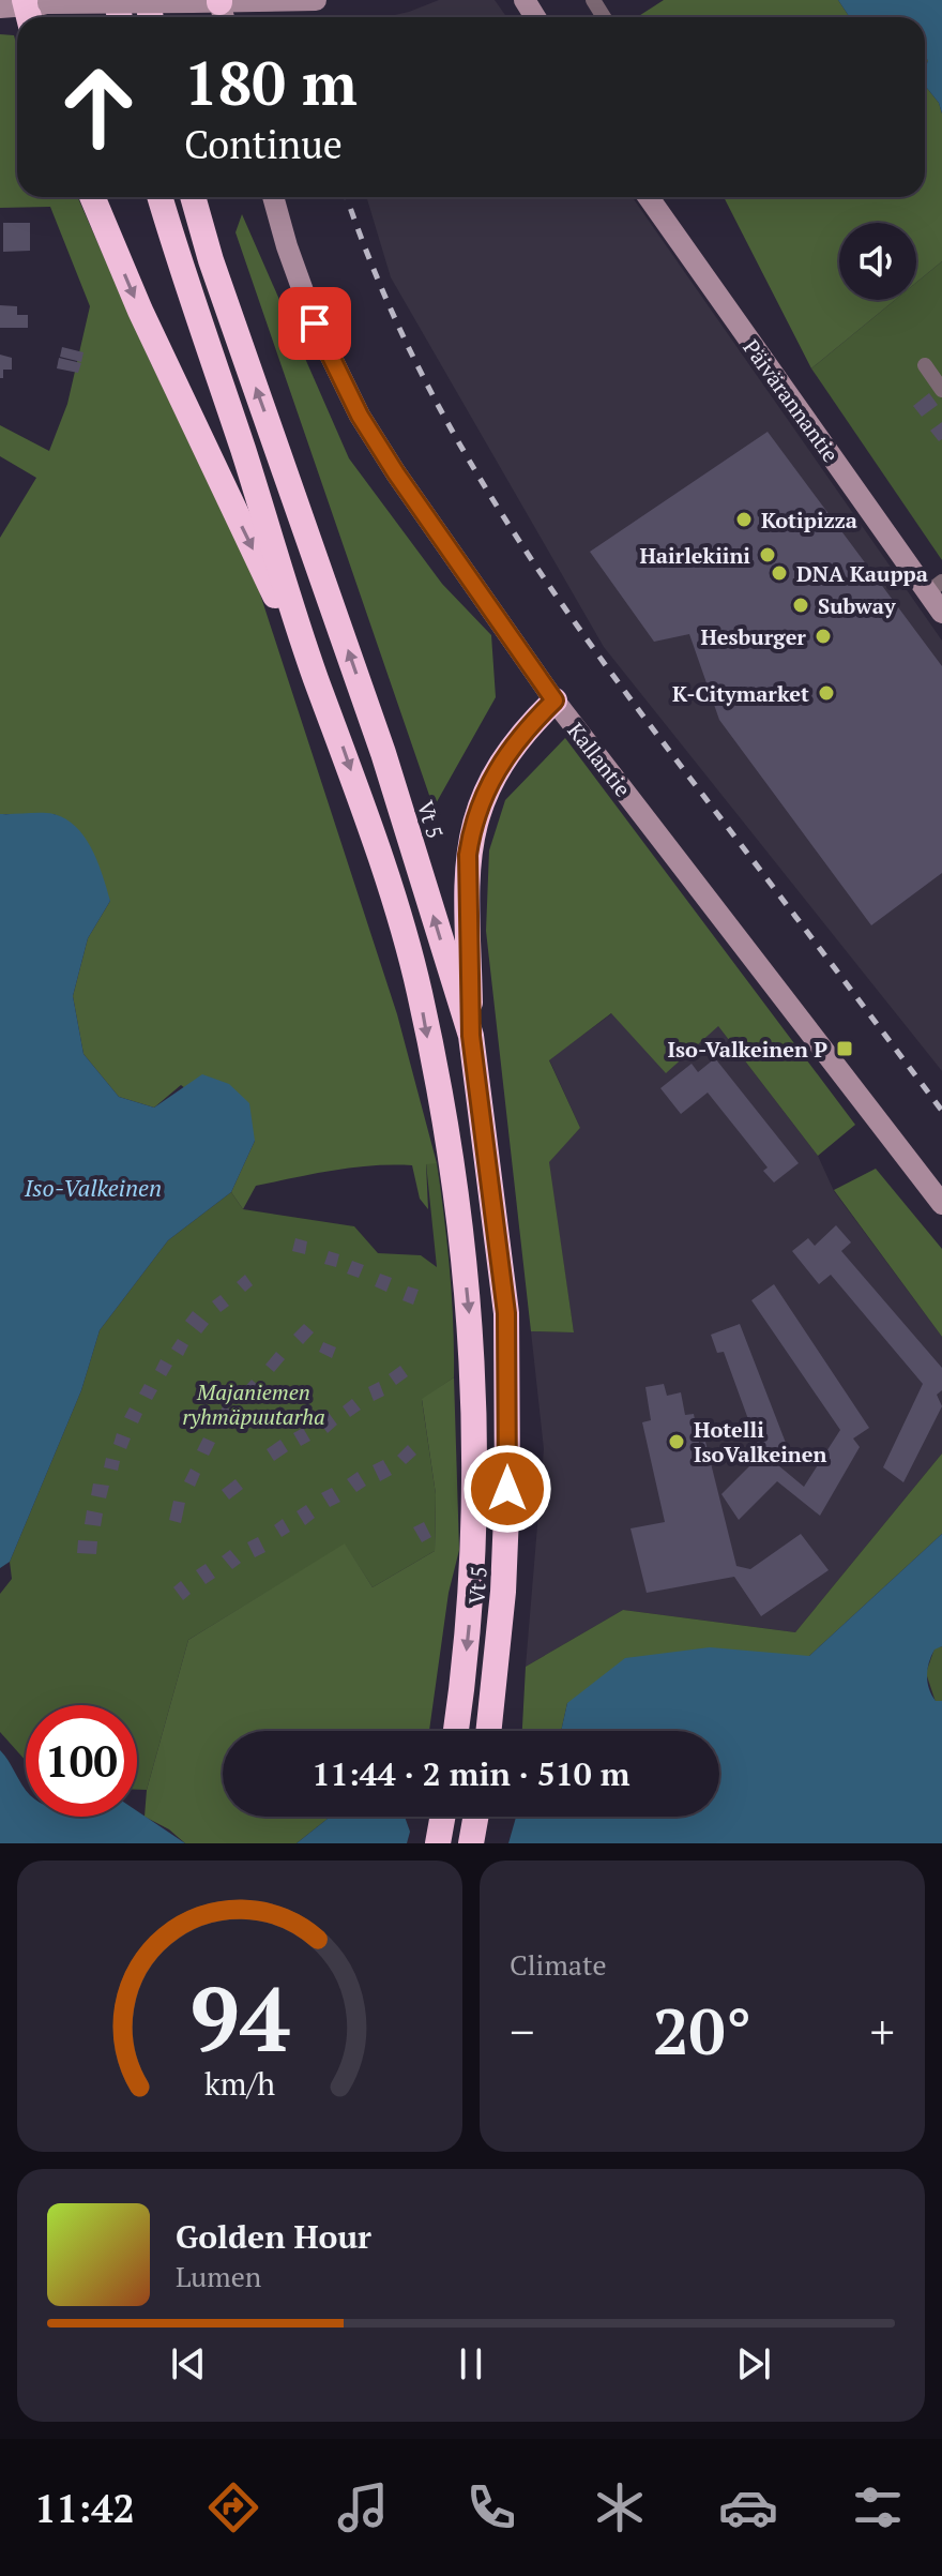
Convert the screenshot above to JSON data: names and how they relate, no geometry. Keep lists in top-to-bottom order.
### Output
{
  "streets": {
    "highway": ["Vt 5"],
    "main road": ["Päivärannantie", "Kallantie"]
  },
  "water": ["Iso-Valkeinen"],
  "parks": ["Majaniemen ryhmäpuutarha"],
  "places": {
    "other": [
      "Kotipizza",
      "Hairlekiini",
      "DNA Kauppa",
      "Subway",
      "Hesburger",
      "K-Citymarket",
      "Hotelli IsoValkeinen"
    ],
    "transit": ["Iso-Valkeinen P"]
  },
  "page": {
    "turn": ["180 m", "Continue"],
    "limit": "100",
    "trip": "11:44 · 2 min · 510 m",
    "tile": "Climate",
    "heat": ["−", "20°", "+"],
    "song": ["Golden Hour", "Lumen"],
    "tabs": "11:42",
    "gauge": ["94", "km/h"]
  }
}
